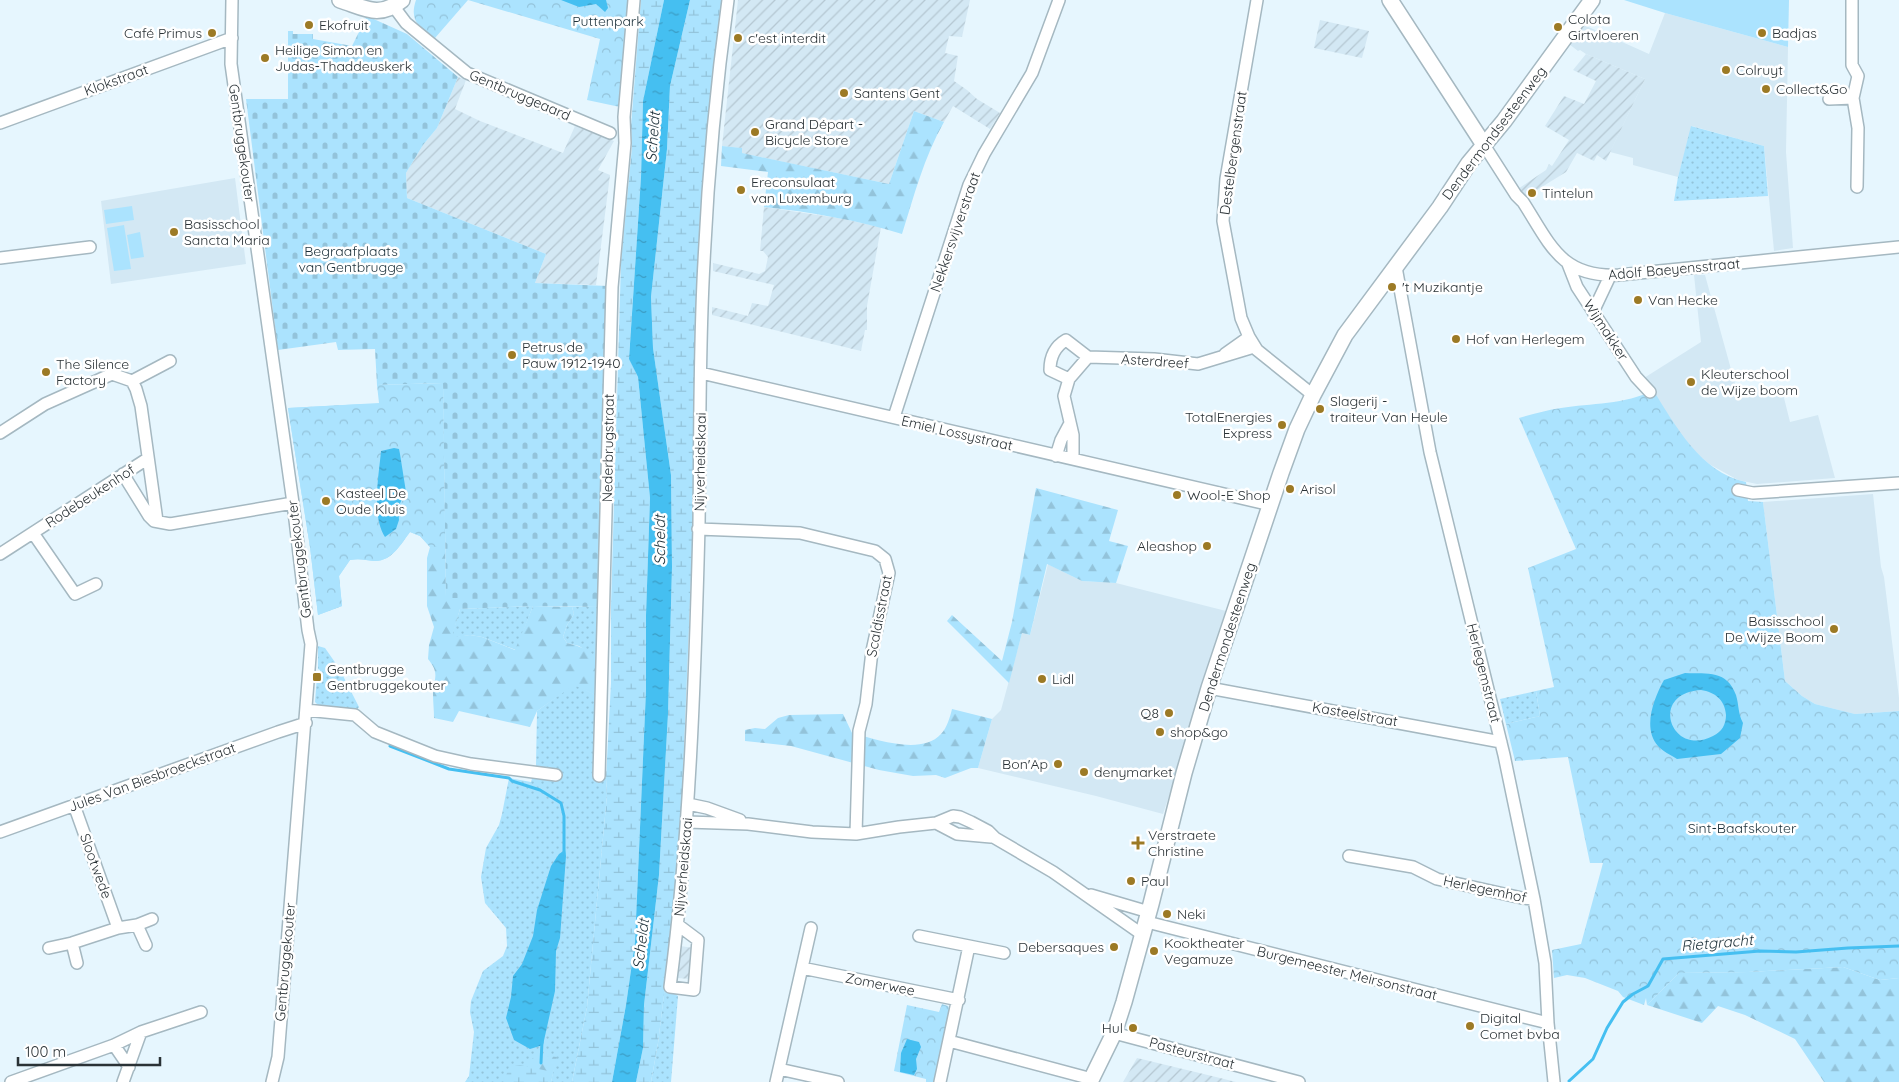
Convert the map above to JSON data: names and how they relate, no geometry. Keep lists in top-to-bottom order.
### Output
{
  "streets": {
    "main road": ["Dendermondsesteenweg", "Dendermondesteenweg"],
    "street": [
      "Klokstraat",
      "Gentbruggeaard",
      "Gentbruggekouter",
      "Destelbergenstraat",
      "Nekkersvijverstraat",
      "Adolf Baeyensstraat",
      "Wijmakker",
      "Asterdreef",
      "Emiel Lossystraat",
      "Nederbrugstraat",
      "Nijverheidskaai",
      "Rodebeukenhof",
      "Scaldisstraat",
      "Herlegemstraat",
      "Kasteelstraat",
      "Jules Van Biesbroeckstraat",
      "Slootwede",
      "Herlegemhof",
      "Burgemeester Meirsonstraat",
      "Zomerwee",
      "Pasteurstraat"
    ]
  },
  "crossings": [
    ["Klokstraat", "Gentbruggekouter"],
    ["Dendermondsesteenweg", "Destelbergenstraat"],
    ["Dendermondsesteenweg", "Adolf Baeyensstraat"],
    ["Dendermondsesteenweg", "Dendermondesteenweg"],
    ["Dendermondsesteenweg", "Herlegemstraat"],
    ["Gentbruggekouter", "Jules Van Biesbroeckstraat"],
    ["Destelbergenstraat", "Asterdreef"],
    ["Destelbergenstraat", "Dendermondesteenweg"],
    ["Nekkersvijverstraat", "Emiel Lossystraat"],
    ["Adolf Baeyensstraat", "Wijmakker"],
    ["Emiel Lossystraat", "Nijverheidskaai"],
    ["Emiel Lossystraat", "Dendermondesteenweg"],
    ["Nijverheidskaai", "Scaldisstraat"],
    ["Dendermondesteenweg", "Kasteelstraat"],
    ["Dendermondesteenweg", "Burgemeester Meirsonstraat"],
    ["Dendermondesteenweg", "Pasteurstraat"],
    ["Herlegemstraat", "Kasteelstraat"],
    ["Herlegemstraat", "Herlegemhof"],
    ["Herlegemstraat", "Burgemeester Meirsonstraat"],
    ["Jules Van Biesbroeckstraat", "Slootwede"]
  ],
  "water": ["Scheldt", "Rietgracht"],
  "parks": ["Puttenpark", "Begraafplaats van Gentbrugge", "Sint-Baafskouter"],
  "places": {
    "other": [
      "Ekofruit",
      "Colota Girtvloeren",
      "Café Primus",
      "Badjas",
      "c'est interdit",
      "Heilige Simon en Judas-Thaddeuskerk",
      "Colruyt",
      "Collect&Go",
      "Santens Gent",
      "Grand Départ - Bicycle Store",
      "Ereconsulaat van Luxemburg",
      "Tintelun",
      "Basisschool Sancta Maria",
      "'t Muzikantje",
      "Van Hecke",
      "Hof van Herlegem",
      "Petrus de Pauw 1912-1940",
      "The Silence Factory",
      "Kleuterschool de Wijze boom",
      "Slagerij - traiteur Van Heule",
      "TotalEnergies Express",
      "Arisol",
      "Wool-E Shop",
      "Kasteel De Oude Kluis",
      "Aleashop",
      "Basisschool De Wijze Boom",
      "Lidl",
      "Q8",
      "shop&go",
      "Bon'Ap",
      "denymarket",
      "Paul",
      "Neki",
      "Debersaques",
      "Kooktheater Vegamuze",
      "Digital Comet bvba",
      "Hul"
    ],
    "transit": ["Gentbrugge Gentbruggekouter"],
    "health": ["Verstraete Christine"]
  },
  "scale_bar": "100 m"
}
